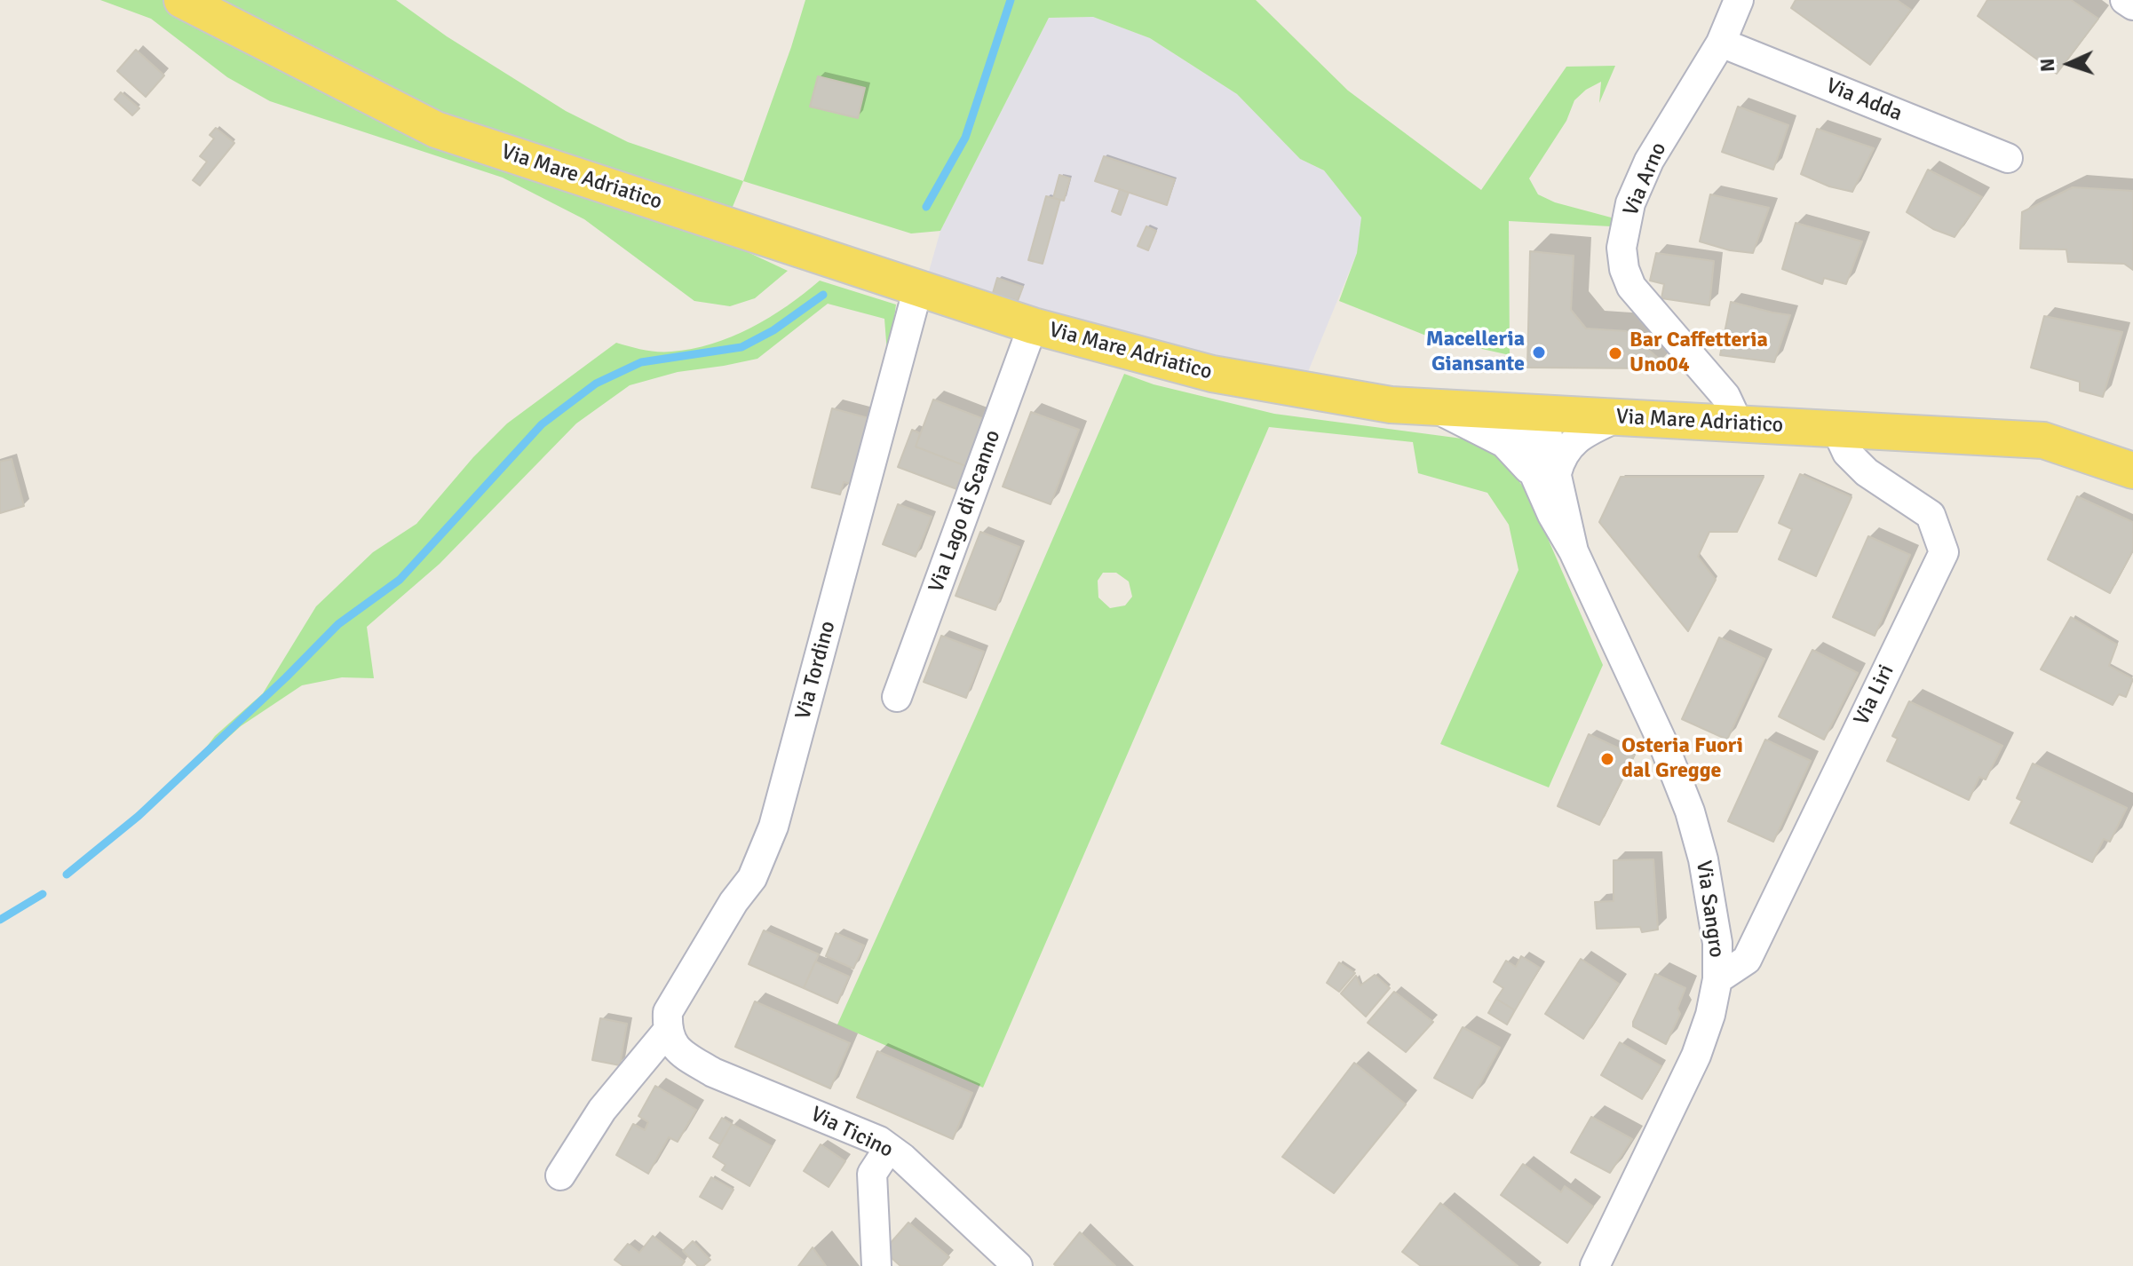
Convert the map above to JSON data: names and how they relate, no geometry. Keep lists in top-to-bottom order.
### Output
{
  "streets": {
    "main road": ["Via Mare Adriatico"],
    "street": [
      "Via Adda",
      "Via Arno",
      "Via Lago di Scanno",
      "Via Tordino",
      "Via Liri",
      "Via Sangro",
      "Via Ticino"
    ]
  },
  "crossings": [
    ["Via Adda", "Via Arno"],
    ["Via Mare Adriatico", "Via Arno"],
    ["Via Mare Adriatico", "Via Lago di Scanno"],
    ["Via Mare Adriatico", "Via Tordino"],
    ["Via Mare Adriatico", "Via Liri"],
    ["Via Mare Adriatico", "Via Sangro"],
    ["Via Tordino", "Via Ticino"],
    ["Via Liri", "Via Sangro"]
  ],
  "places": ["Macelleria Giansante", "Bar Caffetteria Uno04", "Osteria Fuori dal Gregge"],
  "north": "left"
}
